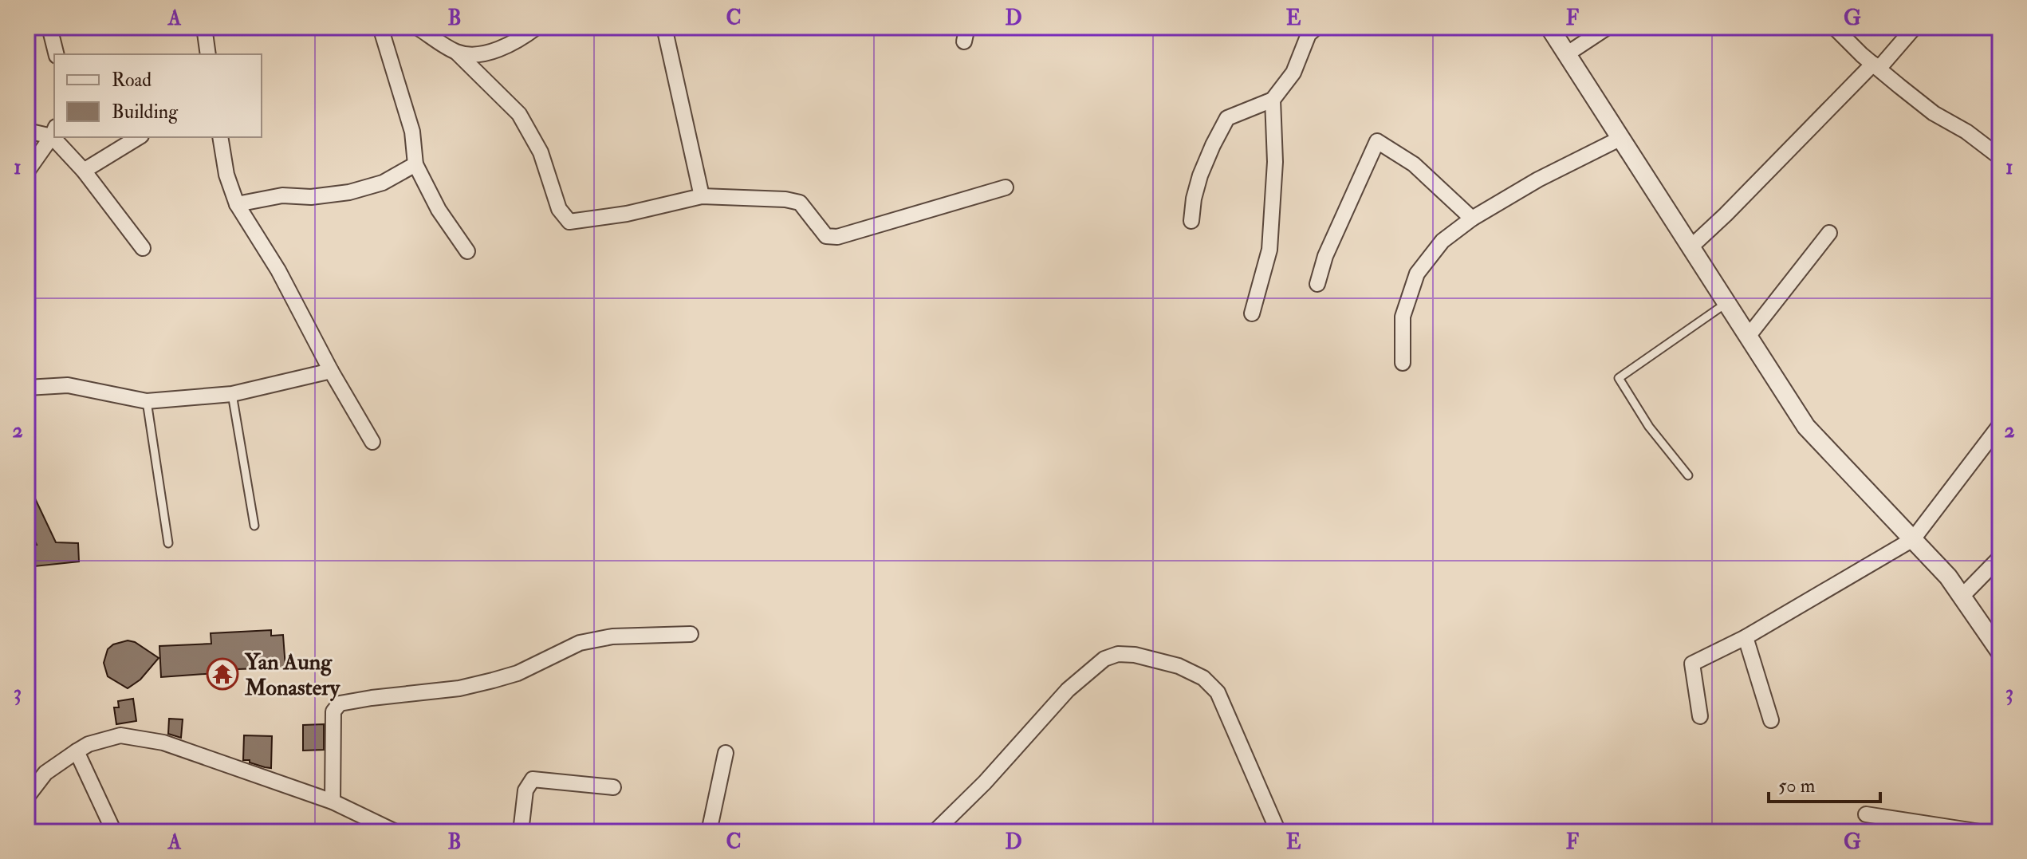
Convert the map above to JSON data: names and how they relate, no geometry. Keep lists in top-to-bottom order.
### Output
{
  "places": {
    "temple": ["Yan Aung Monastery"]
  },
  "legend": ["Road", "Building"],
  "scale_bar": "50 m",
  "grid": {
    "columns": [
      "A",
      "B",
      "C",
      "D",
      "E",
      "F",
      "G"
    ],
    "rows": ["1", "2", "3"]
  }
}
